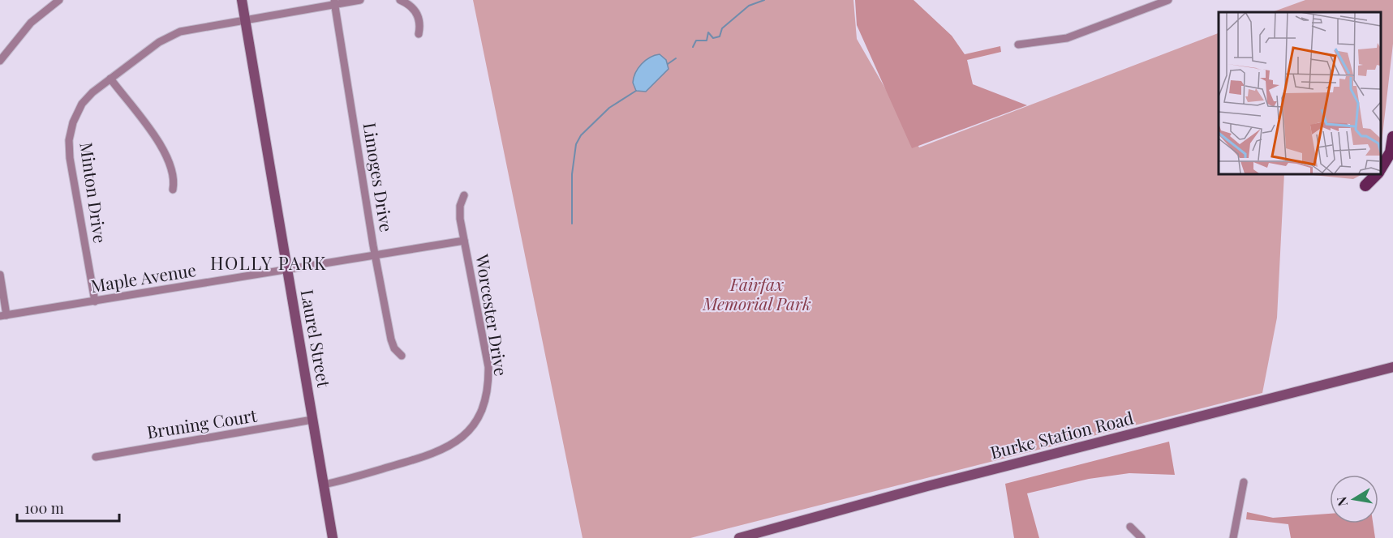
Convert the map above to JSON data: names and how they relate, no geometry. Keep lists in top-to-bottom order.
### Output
{
  "streets": {
    "street": [
      "Limoges Drive",
      "Minton Drive",
      "Maple Avenue",
      "Worcester Drive",
      "Laurel Street",
      "Bruning Court",
      "Burke Station Road"
    ]
  },
  "crossings": [
    ["Limoges Drive", "Minton Drive"],
    ["Limoges Drive", "Maple Avenue"],
    ["Minton Drive", "Maple Avenue"],
    ["Minton Drive", "Laurel Street"],
    ["Maple Avenue", "Worcester Drive"],
    ["Maple Avenue", "Laurel Street"],
    ["Worcester Drive", "Laurel Street"],
    ["Laurel Street", "Bruning Court"]
  ],
  "districts": ["HOLLY PARK"],
  "parks": ["Fairfax Memorial Park"],
  "scale_bar": "100 m",
  "north": "left"
}
